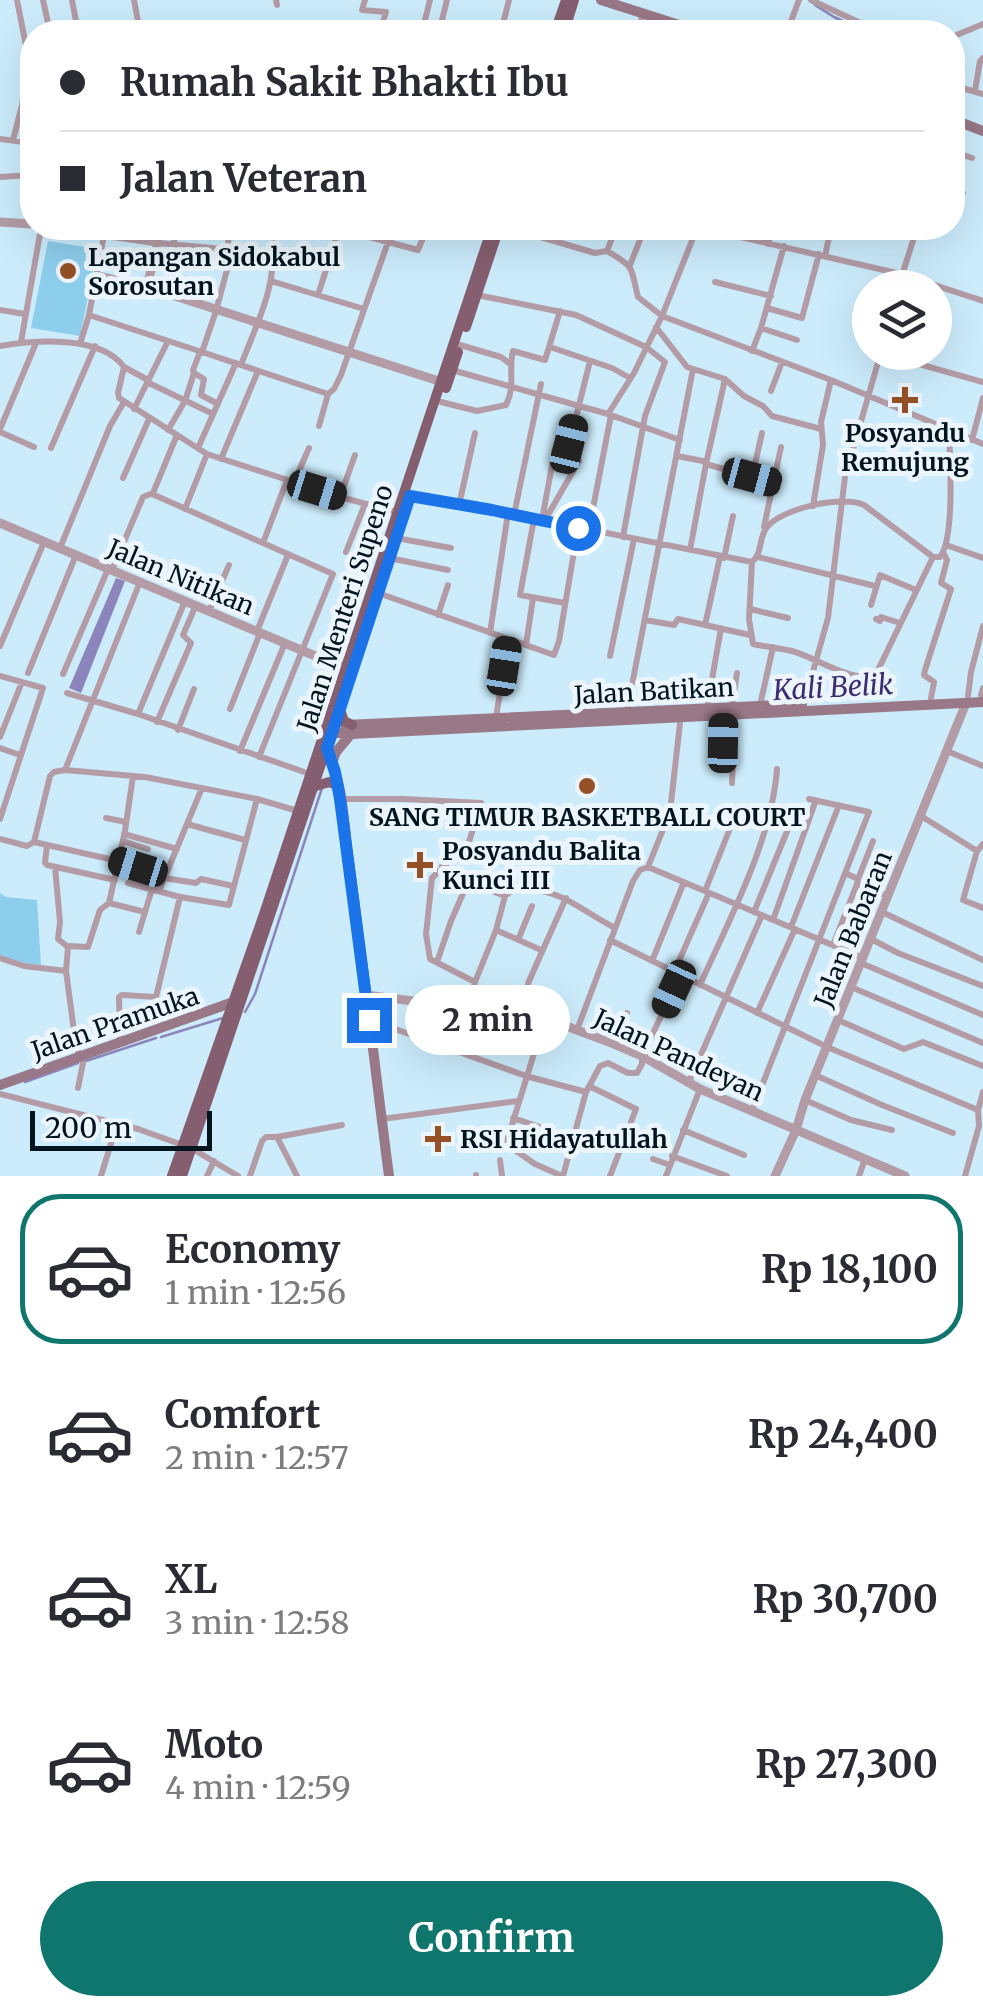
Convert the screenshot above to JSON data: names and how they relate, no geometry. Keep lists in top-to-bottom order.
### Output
{
  "streets": {
    "main road": ["Jalan Menteri Supeno", "Jalan Batikan", "Jalan Pramuka"],
    "street": ["Jalan Nitikan", "Jalan Babaran", "Jalan Pandeyan"]
  },
  "crossings": [
    ["Jalan Nitikan", "Jalan Menteri Supeno"],
    ["Jalan Menteri Supeno", "Jalan Batikan"],
    ["Jalan Menteri Supeno", "Jalan Pramuka"],
    ["Jalan Batikan", "Jalan Babaran"],
    ["Jalan Babaran", "Jalan Pandeyan"]
  ],
  "water": ["Kali Belik"],
  "places": {
    "other": ["Lapangan Sidokabul Sorosutan", "SANG TIMUR BASKETBALL COURT"],
    "health": ["Posyandu Remujung", "Posyandu Balita Kunci III", "RSI Hidayatullah"]
  },
  "scale_bar": "200 m",
  "page": {
    "banner": ["Rumah Sakit Bhakti Ibu", "Jalan Veteran"],
    "bubble": "2 min",
    "scale": "200 m",
    "list": [
      {
        "name": "Economy",
        "note": "1 min · 12:56",
        "value": "Rp 18,100"
      },
      {
        "name": "Comfort",
        "note": "2 min · 12:57",
        "value": "Rp 24,400"
      },
      {
        "name": "XL",
        "note": "3 min · 12:58",
        "value": "Rp 30,700"
      },
      {
        "name": "Moto",
        "note": "4 min · 12:59",
        "value": "Rp 27,300"
      }
    ],
    "buttons": "Confirm"
  }
}
